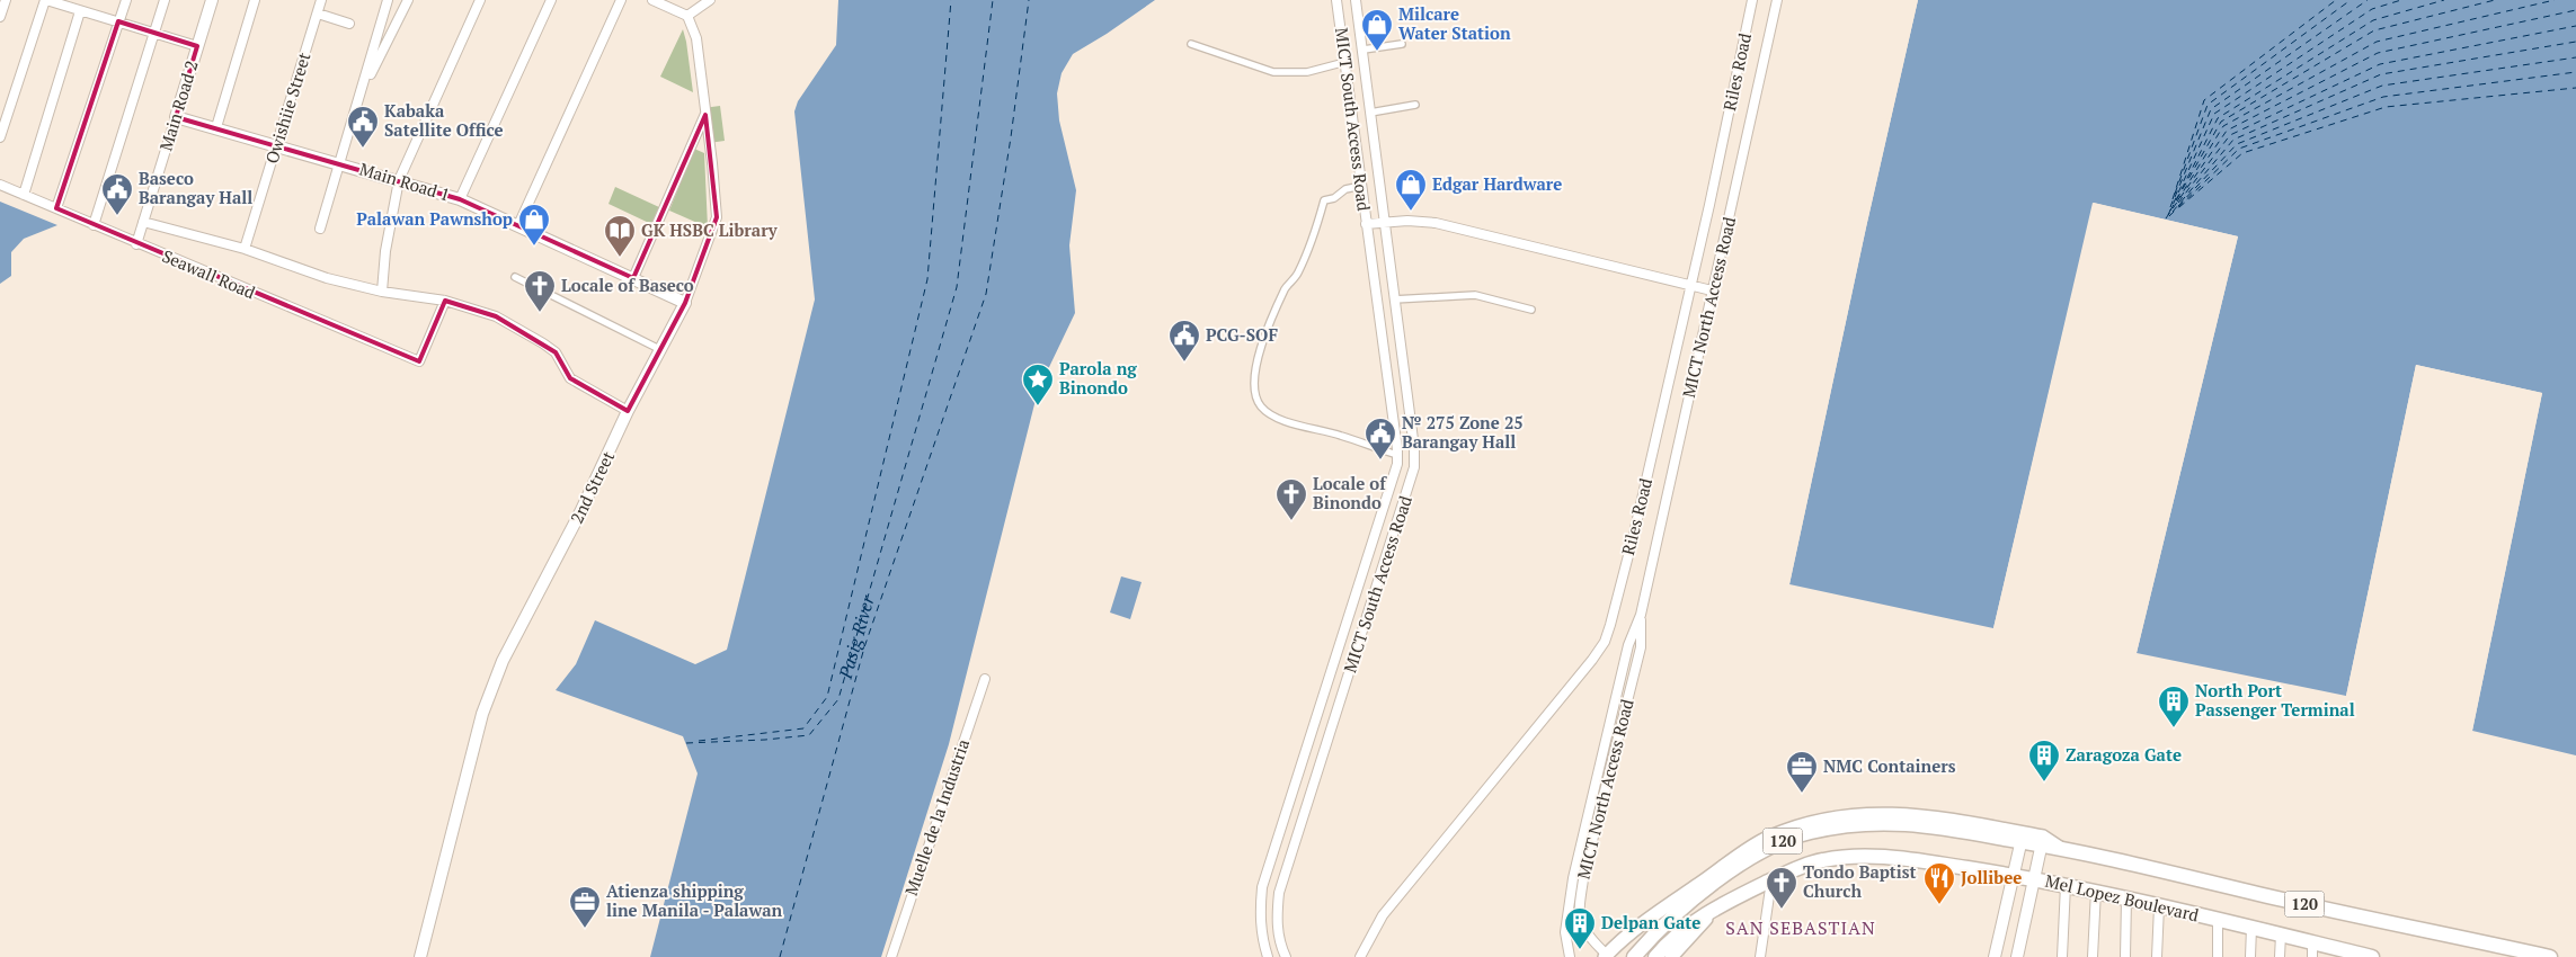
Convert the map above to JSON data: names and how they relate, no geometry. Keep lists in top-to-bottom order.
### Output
{
  "streets": {
    "highway": ["120", "Mel Lopez Boulevard"],
    "street": [
      "Riles Road",
      "Main Road 2",
      "Owishiie Street",
      "MICT South Access Road",
      "Main Road 1",
      "Seawall Road",
      "MICT North Access Road",
      "2nd Street",
      "Muelle de la Industria"
    ]
  },
  "crossings": [
    ["Main Road 2", "Main Road 1"],
    ["Main Road 2", "Seawall Road"],
    ["Owishiie Street", "Main Road 1"],
    ["Main Road 1", "2nd Street"],
    ["MICT North Access Road", "Mel Lopez Boulevard"]
  ],
  "districts": ["SAN SEBASTIAN"],
  "water": ["Pasig River"],
  "places": {
    "shop": ["Milcare Water Station", "Edgar Hardware", "Palawan Pawnshop"],
    "public building": [
      "Kabaka Satellite Office",
      "Baseco Barangay Hall",
      "PCG-SOF",
      "№ 275 Zone 25 Barangay Hall"
    ],
    "library": ["GK HSBC Library"],
    "church": ["Locale of Baseco", "Locale of Binondo", "Tondo Baptist Church"],
    "place": ["Parola ng Binondo"],
    "building": ["North Port Passenger Terminal", "Zaragoza Gate", "Delpan Gate"],
    "office": ["NMC Containers", "Atienza shipping line Manila - Palawan"],
    "restaurant": ["Jollibee"]
  }
}
